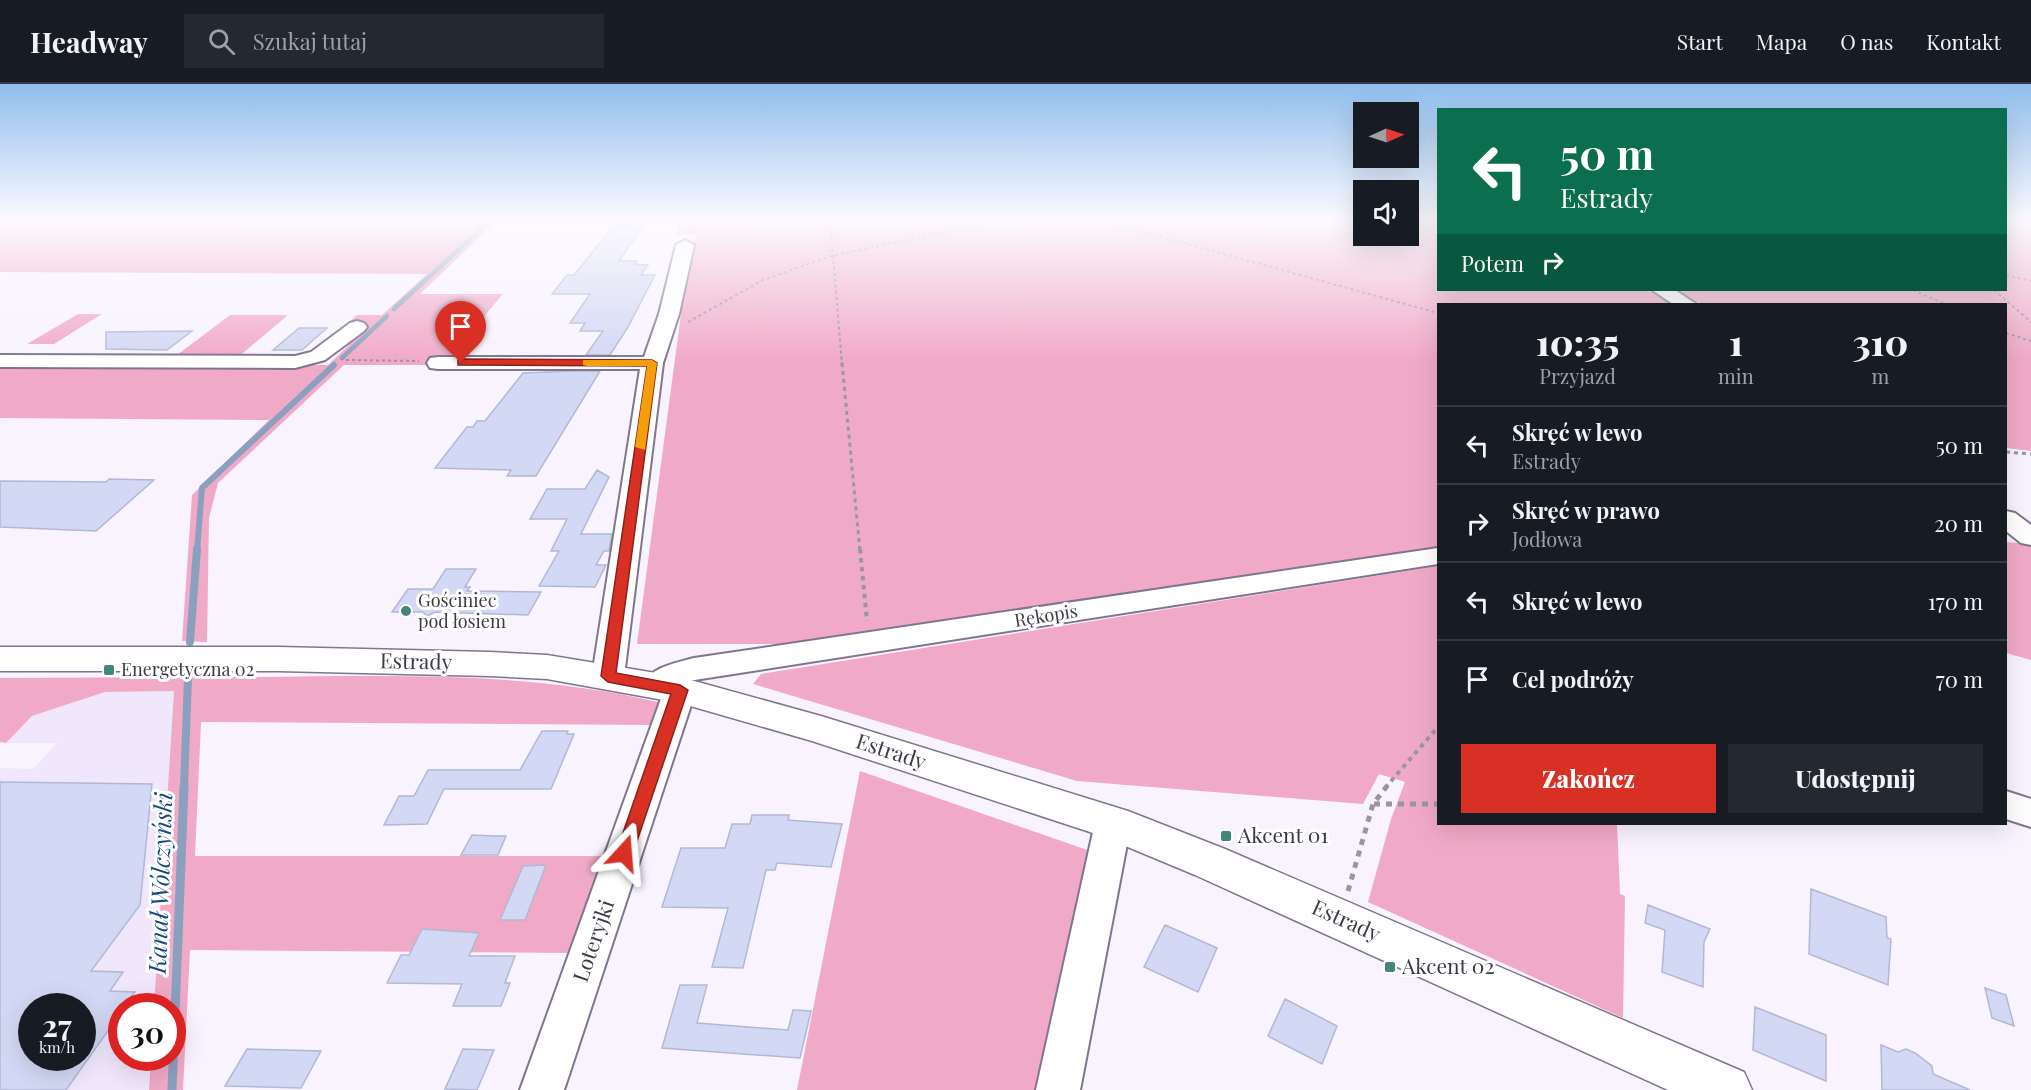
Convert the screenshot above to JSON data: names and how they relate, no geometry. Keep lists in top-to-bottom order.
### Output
{
  "streets": {
    "main road": ["Estrady"],
    "street": ["Rękopis", "Loteryjki"]
  },
  "crossings": [
    ["Rękopis", "Estrady"],
    ["Rękopis", "Loteryjki"],
    ["Estrady", "Loteryjki"]
  ],
  "water": ["Kanał Wólczyński"],
  "places": {
    "other": ["Gościniec pod łosiem"],
    "transit": ["Energetyczna 02", "Akcent 01", "Akcent 02"]
  },
  "north": "right",
  "page": {
    "header": "Headway",
    "search": "Szukaj tutaj",
    "nav": [
      "Start",
      "Mapa",
      "O nas",
      "Kontakt"
    ],
    "turn": ["50 m", "Estrady"],
    "then": "Potem",
    "eta": [
      "10:35",
      "Przyjazd",
      "1",
      "min",
      "310",
      "m"
    ],
    "list": [
      {
        "name": "Skręć w lewo",
        "note": "Estrady",
        "value": "50 m"
      },
      {
        "name": "Skręć w prawo",
        "note": "Jodłowa",
        "value": "20 m"
      },
      {
        "name": "Skręć w lewo",
        "value": "170 m"
      },
      {
        "name": "Cel podróży",
        "value": "70 m"
      }
    ],
    "buttons": ["Zakończ", "Udostępnij"],
    "speed": "27 km/h",
    "limit": "30"
  }
}
